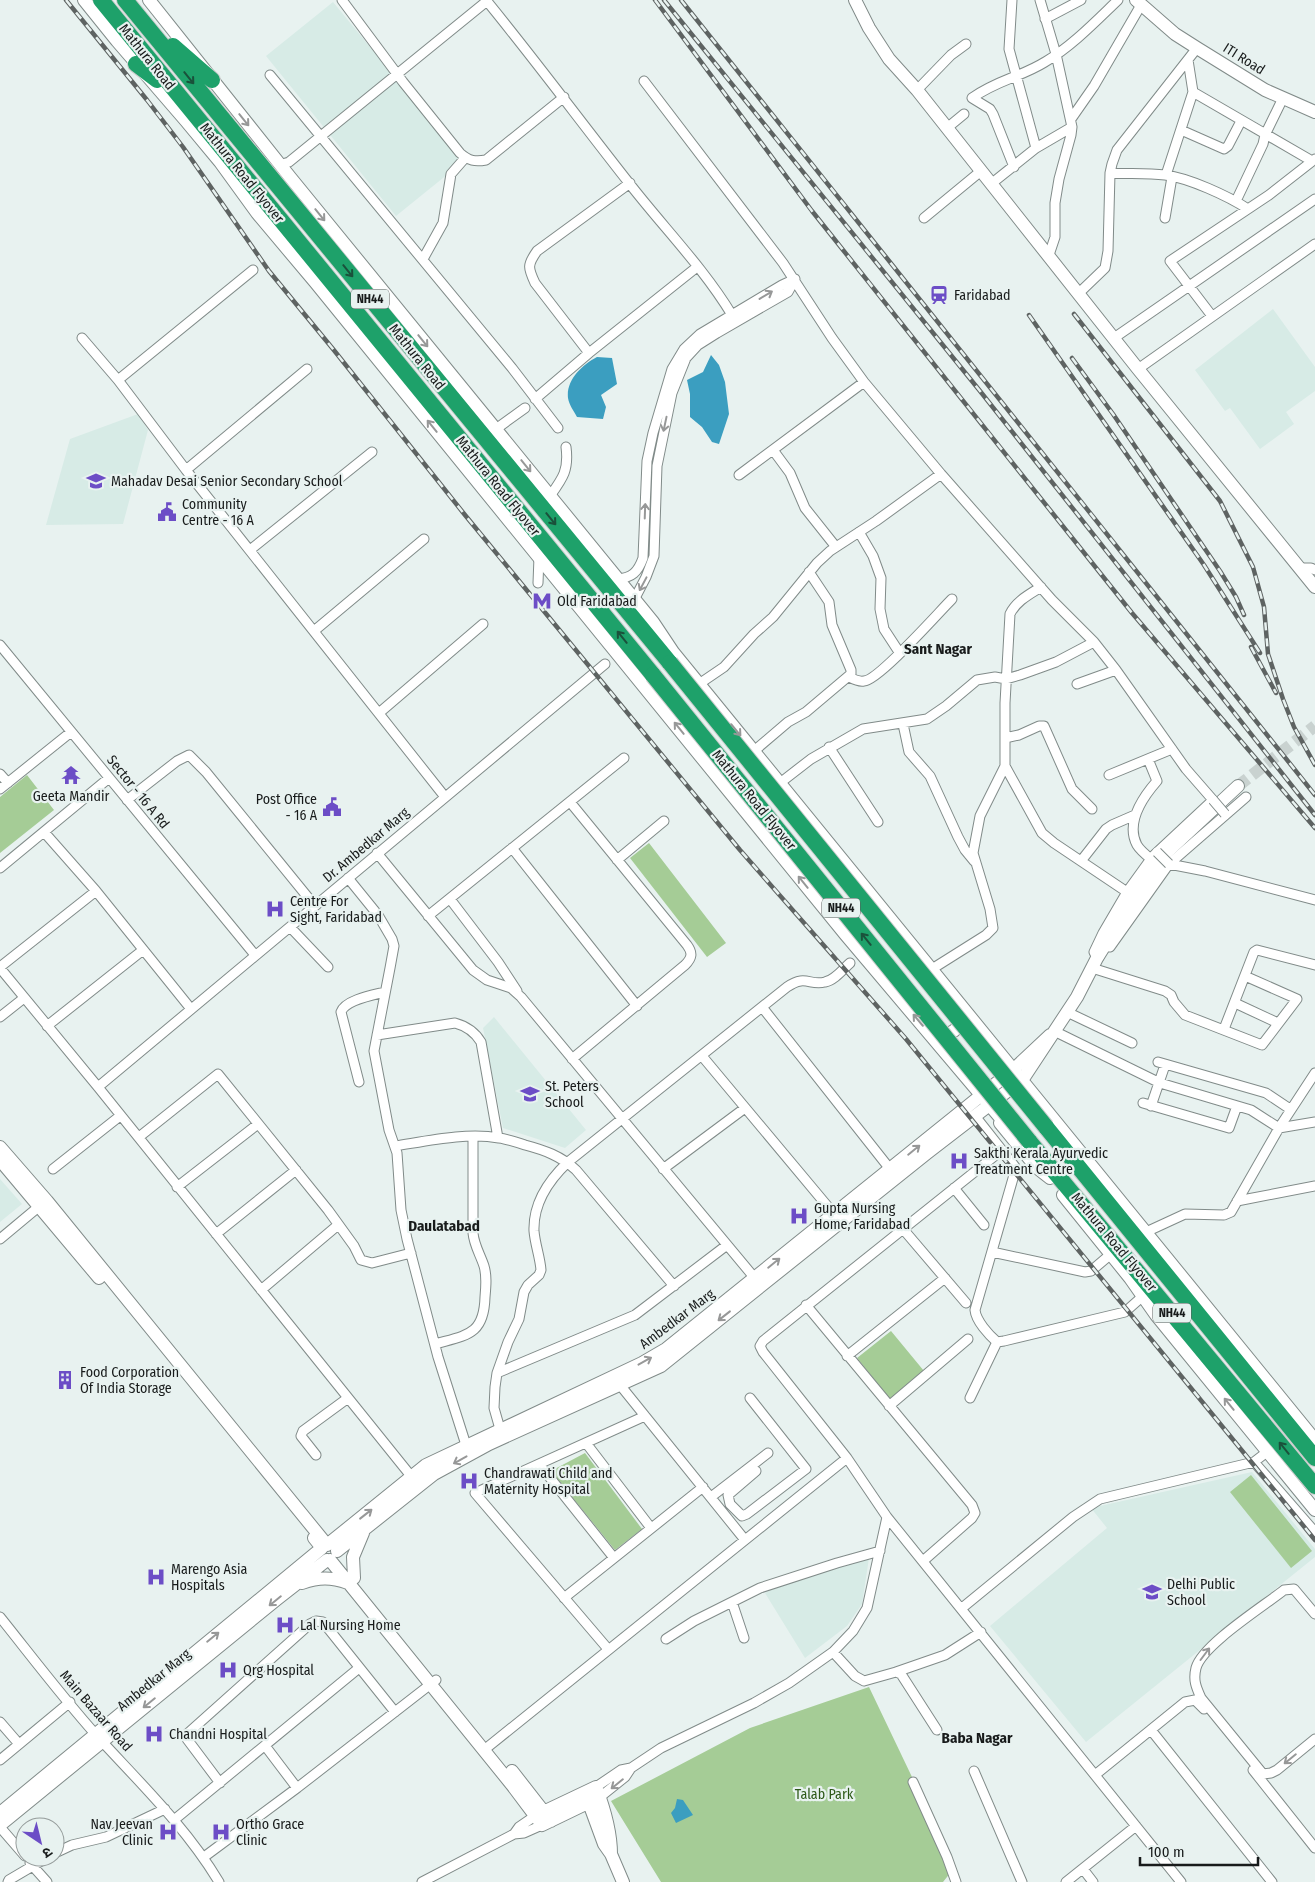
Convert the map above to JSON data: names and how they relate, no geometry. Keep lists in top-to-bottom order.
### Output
{
  "streets": {
    "highway": ["Mathura Road", "Mathura Road Flyover", "NH44"],
    "street": [
      "ITI Road",
      "Sector - 16 A Rd",
      "Dr. Ambedkar Marg",
      "Ambedkar Marg",
      "Main Bazaar Road"
    ]
  },
  "crossings": [
    ["Mathura Road", "Mathura Road Flyover"],
    ["Sector - 16 A Rd", "Dr. Ambedkar Marg"],
    ["Ambedkar Marg", "Main Bazaar Road"]
  ],
  "districts": ["Sant Nagar", "Daulatabad", "Baba Nagar"],
  "parks": ["Talab Park"],
  "places": {
    "station": ["Faridabad"],
    "school or university": ["Mahadav Desai Senior Secondary School", "St. Peters School", "Delhi Public School"],
    "public building": ["Community Centre - 16 A", "Post Office - 16 A"],
    "metro station": ["Old Faridabad"],
    "temple": ["Geeta Mandir"],
    "hospital": [
      "Centre For Sight, Faridabad",
      "Sakthi Kerala Ayurvedic Treatment Centre",
      "Gupta Nursing Home, Faridabad",
      "Chandrawati Child and Maternity Hospital",
      "Marengo Asia Hospitals",
      "Lal Nursing Home",
      "Qrg Hospital",
      "Chandni Hospital",
      "Nav Jeevan Clinic",
      "Ortho Grace Clinic"
    ],
    "building": ["Food Corporation Of India Storage"]
  },
  "scale_bar": "100 m",
  "north": "bottom right"
}
